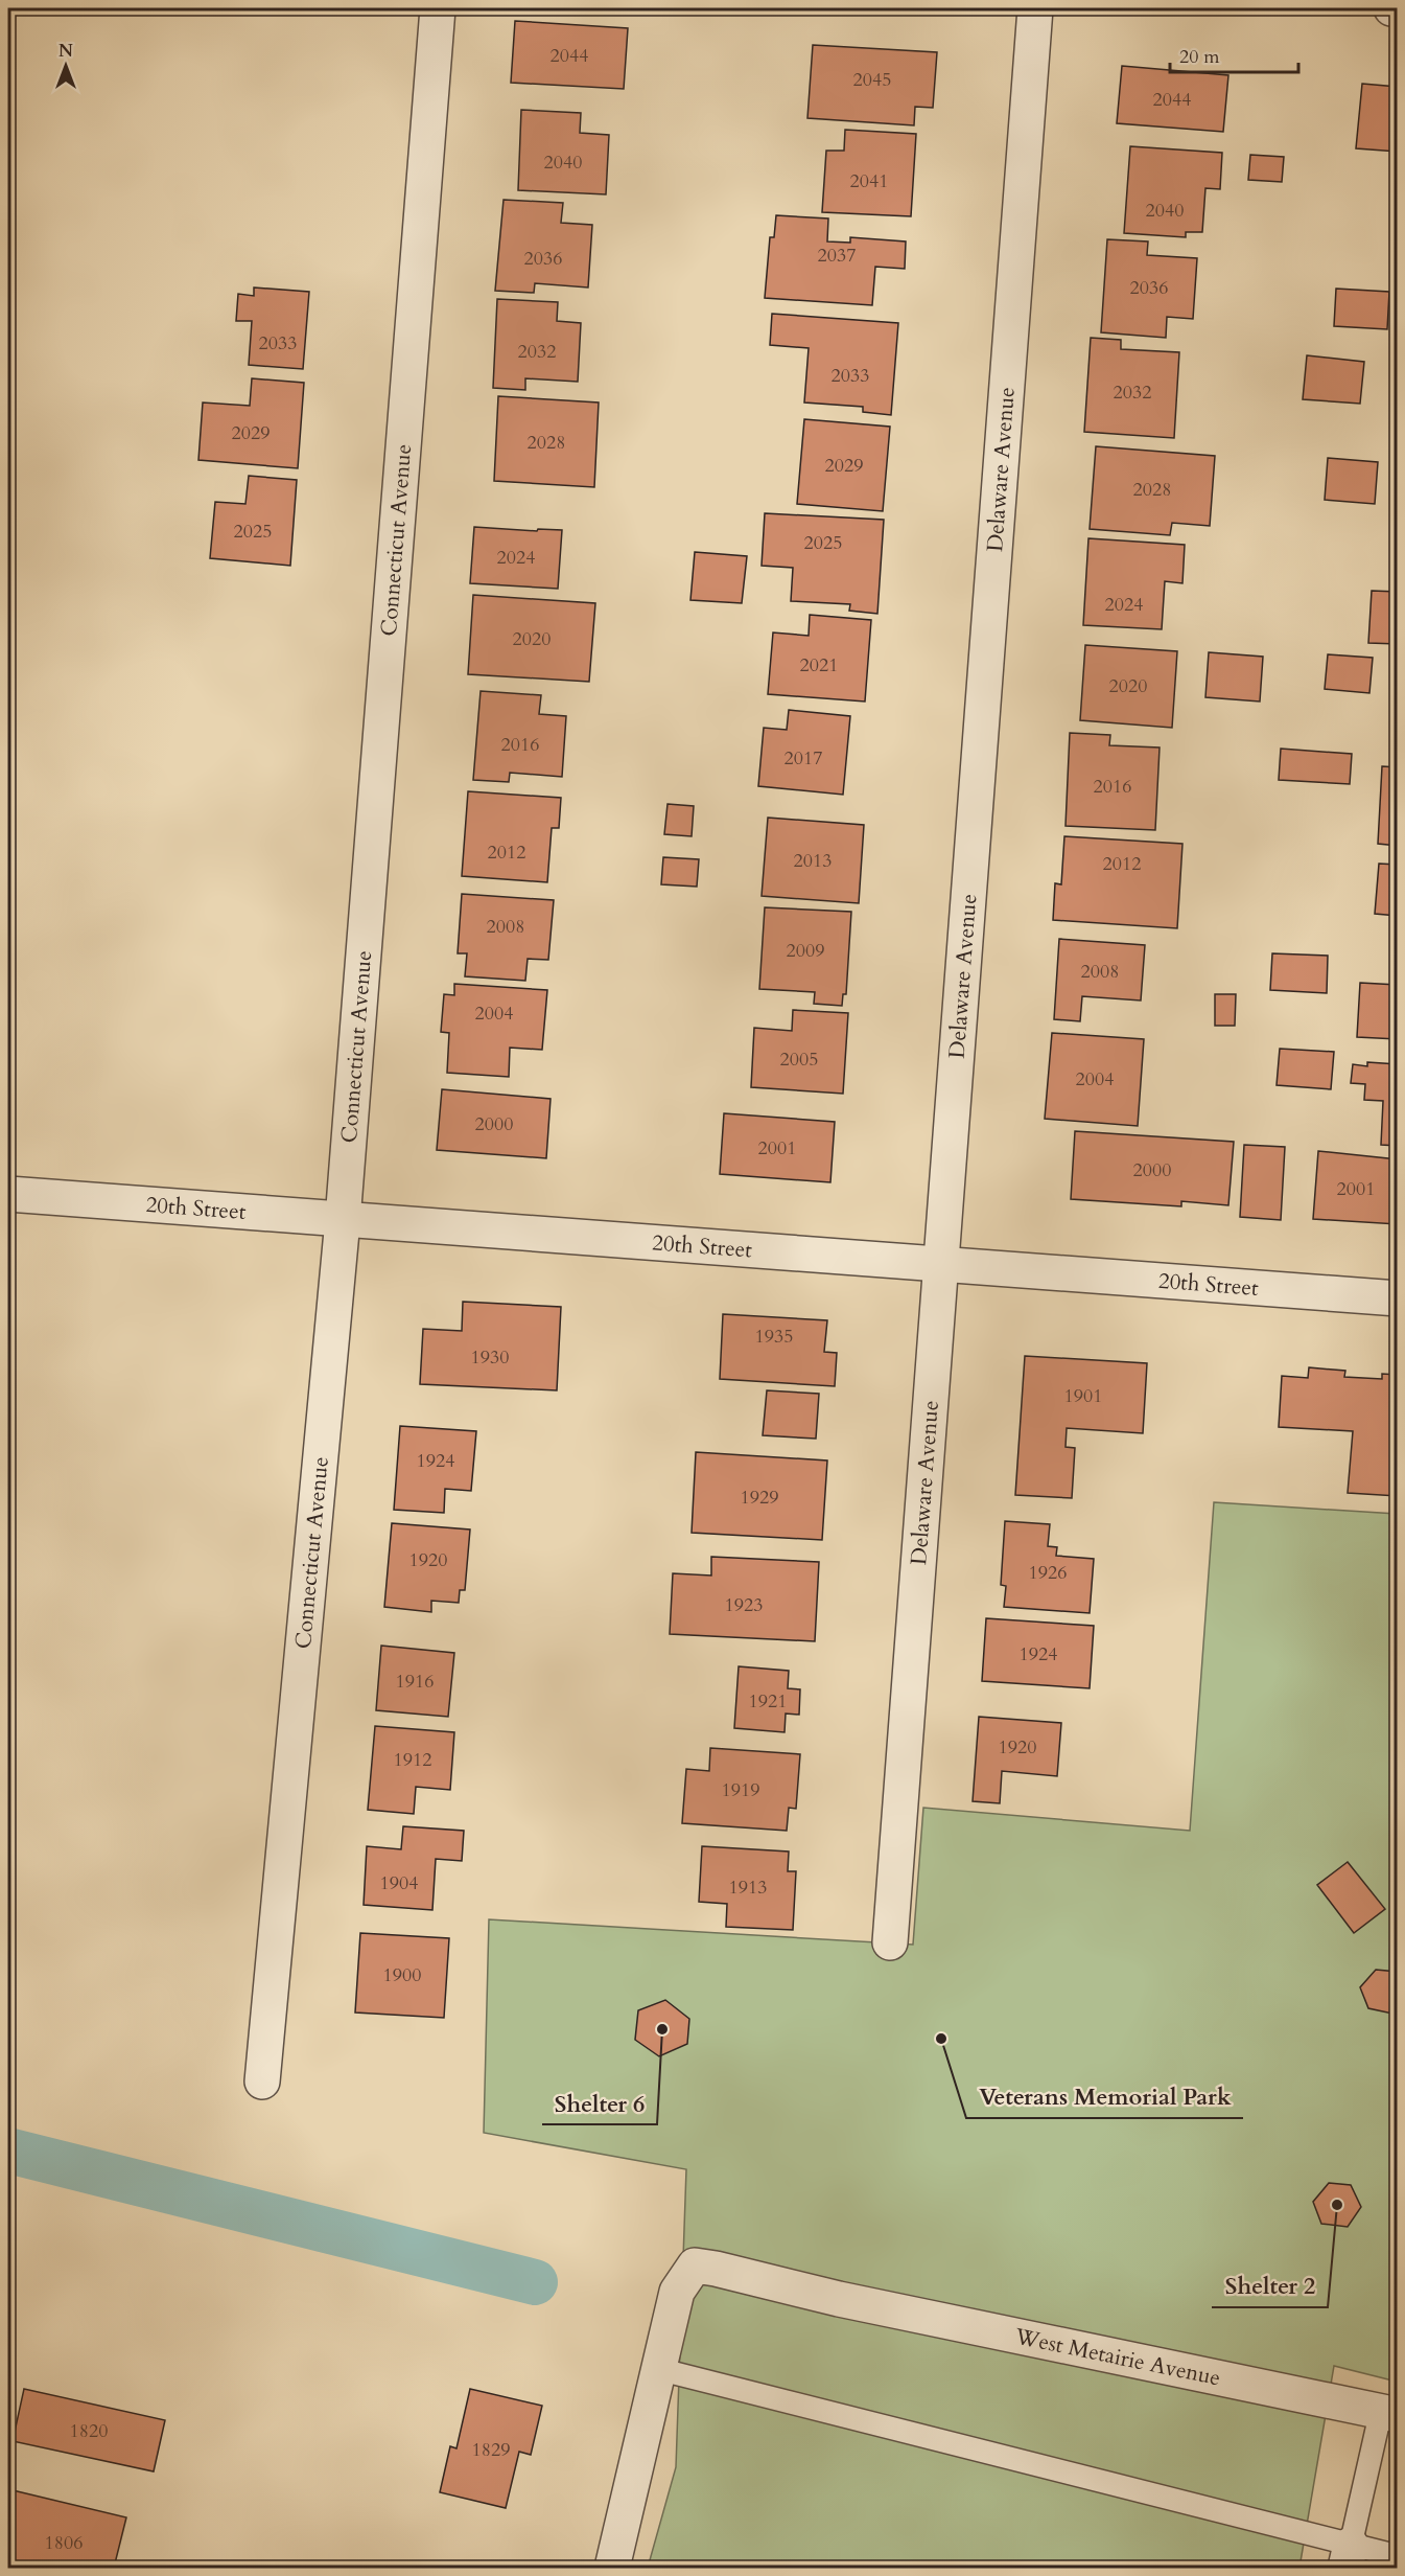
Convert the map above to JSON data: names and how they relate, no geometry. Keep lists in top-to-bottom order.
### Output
{
  "streets": {
    "street": [
      "Delaware Avenue",
      "Connecticut Avenue",
      "20th Street",
      "West Metairie Avenue"
    ]
  },
  "crossings": [
    ["Delaware Avenue", "20th Street"],
    ["Connecticut Avenue", "20th Street"]
  ],
  "places": ["Shelter 6", "Veterans Memorial Park", "Shelter 2"],
  "house_numbers": [
    "2044",
    "2045",
    "2044",
    "2040",
    "2041",
    "2040",
    "2037",
    "2036",
    "2036",
    "2033",
    "2032",
    "2033",
    "2032",
    "2029",
    "2028",
    "2029",
    "2028",
    "2025",
    "2025",
    "2024",
    "2024",
    "2020",
    "2021",
    "2020",
    "2016",
    "2017",
    "2016",
    "2012",
    "2013",
    "2012",
    "2008",
    "2009",
    "2008",
    "2004",
    "2005",
    "2004",
    "2000",
    "2001",
    "2000",
    "2001",
    "1935",
    "1930",
    "1901",
    "1924",
    "1929",
    "1920",
    "1926",
    "1923",
    "1924",
    "1916",
    "1921",
    "1920",
    "1912",
    "1919",
    "1904",
    "1913",
    "1900",
    "1820",
    "1829",
    "1806"
  ],
  "scale_bar": "20 m",
  "north": "top"
}
